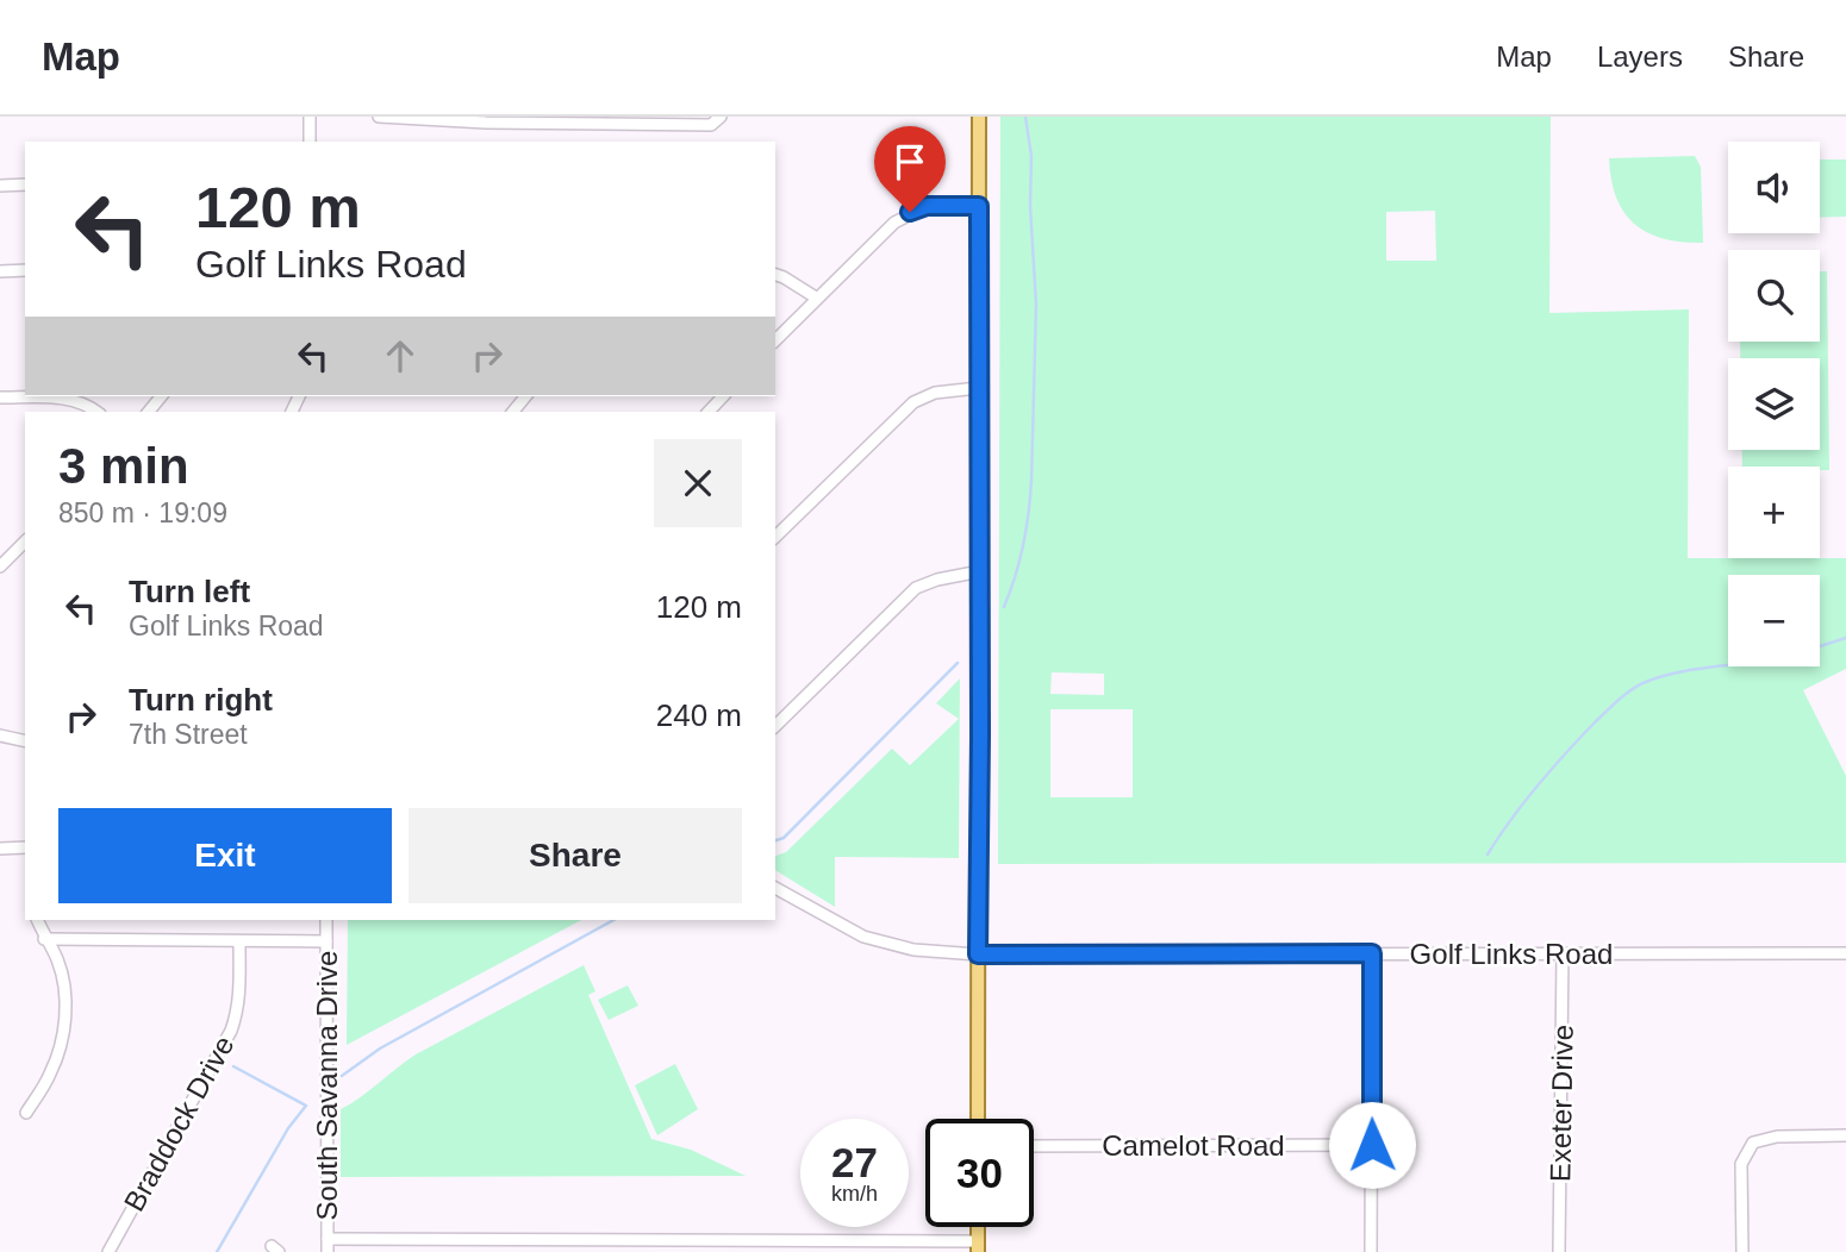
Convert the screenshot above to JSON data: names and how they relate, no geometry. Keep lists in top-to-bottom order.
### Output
{
  "streets": {
    "street": [
      "Golf Links Road",
      "South Savanna Drive",
      "Exeter Drive",
      "Braddock Drive",
      "Camelot Road"
    ]
  },
  "crossings": [
    ["Golf Links Road", "Exeter Drive"]
  ],
  "page": {
    "header": "Map",
    "nav": ["Map", "Layers", "Share"],
    "map_buttons": ["+", "−"],
    "turn": ["120 m", "Golf Links Road"],
    "heading": ["3 min", "850 m · 19:09"],
    "list": [
      {
        "name": "Turn left",
        "note": "Golf Links Road",
        "value": "120 m"
      },
      {
        "name": "Turn right",
        "note": "7th Street",
        "value": "240 m"
      }
    ],
    "buttons": ["Exit", "Share"],
    "speed": "27 km/h",
    "limit": "30"
  }
}
